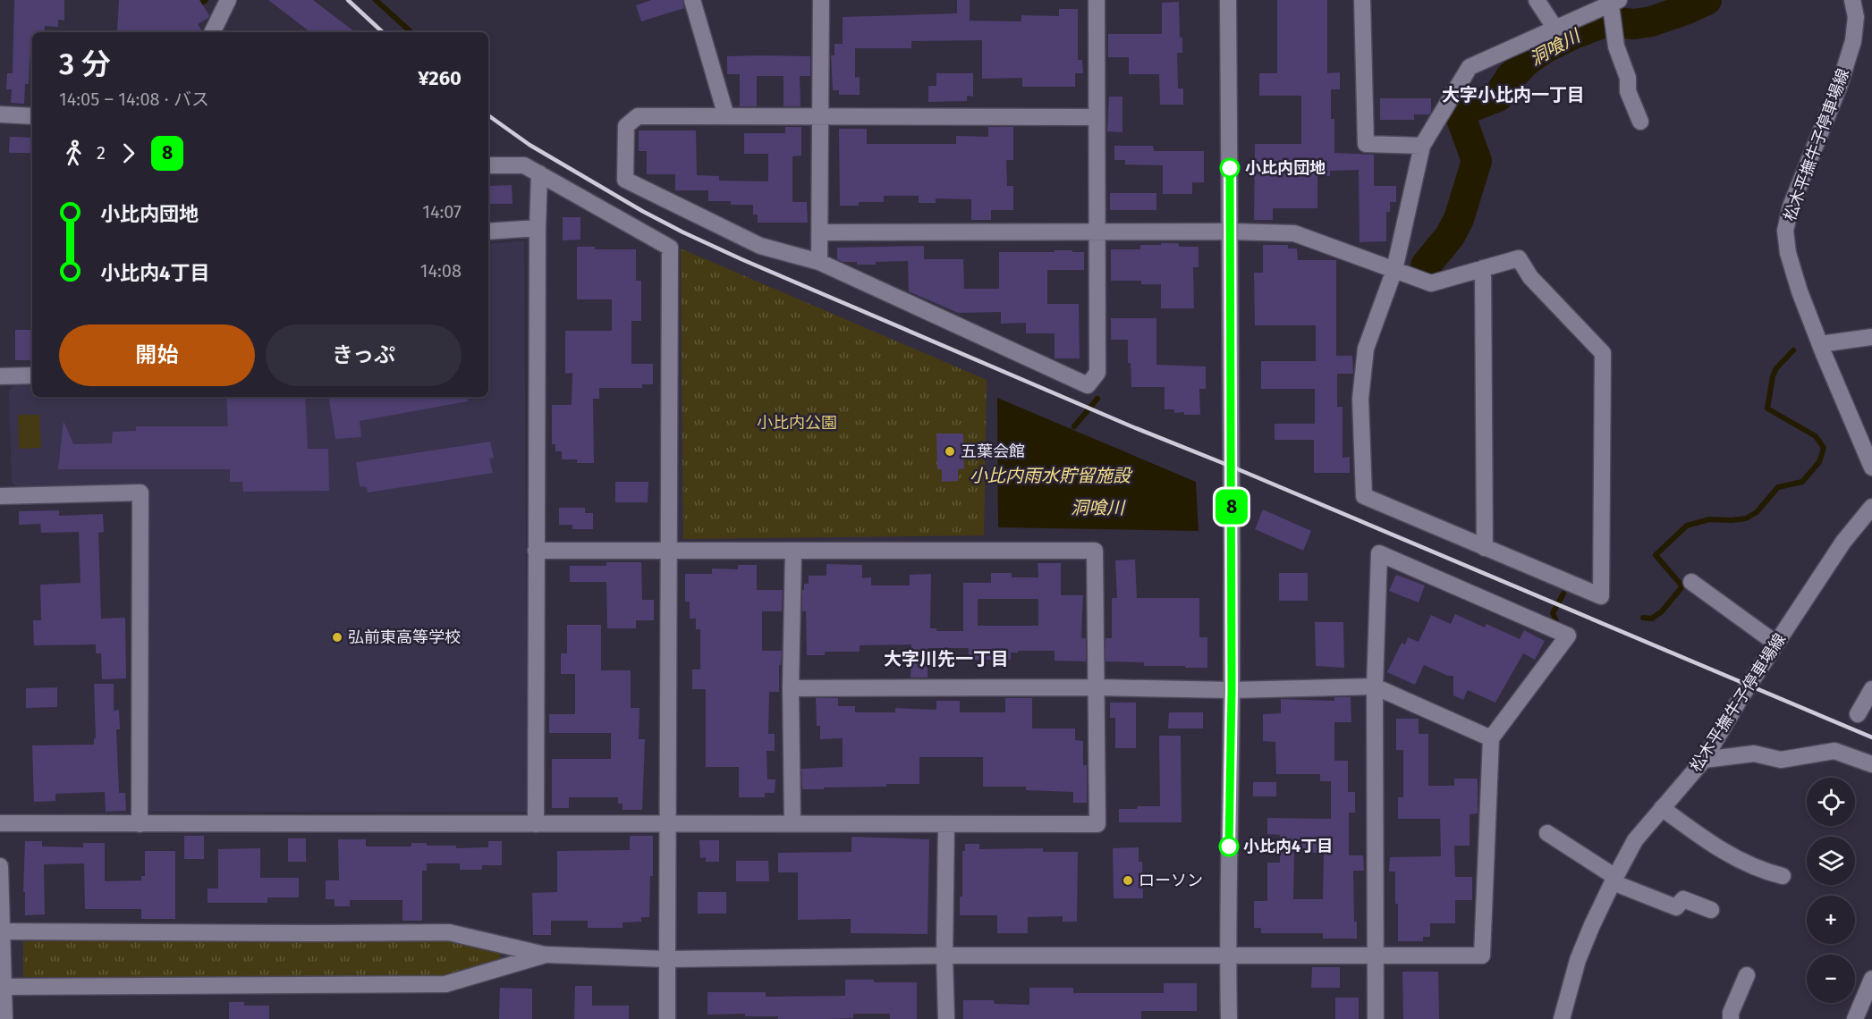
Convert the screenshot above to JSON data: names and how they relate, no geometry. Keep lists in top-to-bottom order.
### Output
{
  "streets": {
    "street": ["松木平撫牛子停車場線"]
  },
  "districts": ["大字小比内一丁目", "大字川先一丁目"],
  "water": ["洞喰川", "小比内雨水貯留施設"],
  "parks": ["小比内公園"],
  "places": [
    "小比内団地",
    "五葉会館",
    "弘前東高等学校",
    "小比内4丁目",
    "ローソン"
  ],
  "lines": ["bus line 8"],
  "page": {
    "on_map": "8",
    "heading": ["3 分", "14:05 – 14:08 · バス", "¥260"],
    "legs": ["2", "8"],
    "list": [
      {
        "name": "小比内団地",
        "value": "14:07"
      },
      {
        "name": "小比内4丁目",
        "value": "14:08"
      }
    ],
    "buttons": ["開始", "きっぷ"],
    "map_buttons": ["+", "−"]
  }
}
